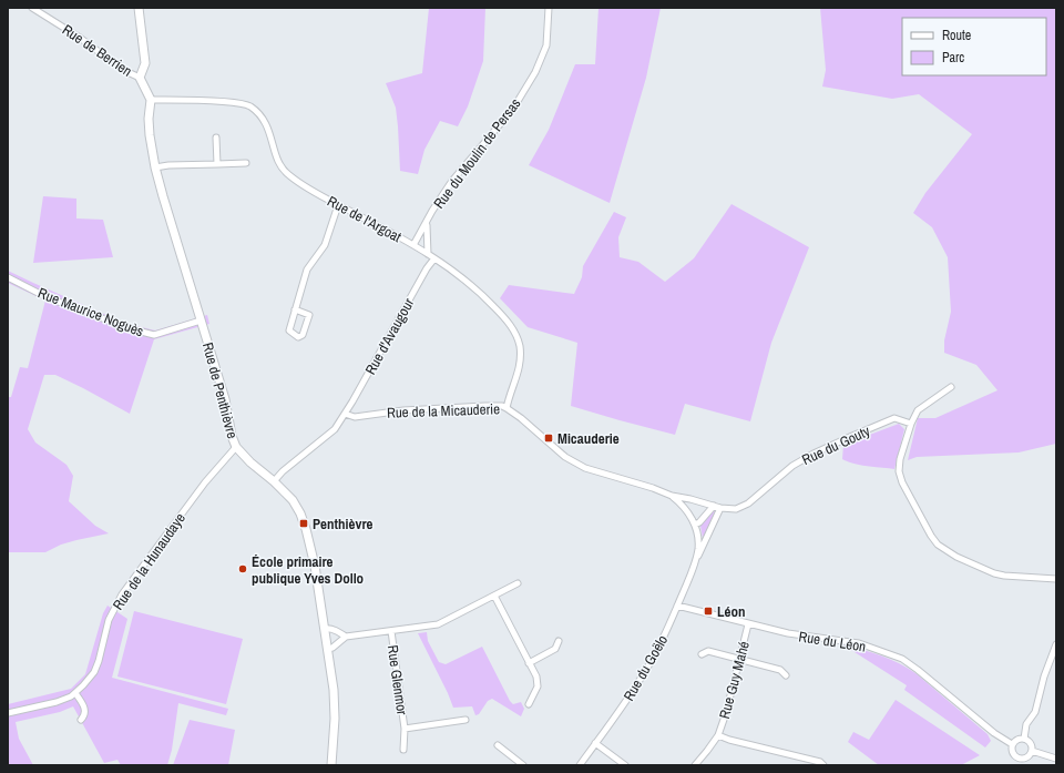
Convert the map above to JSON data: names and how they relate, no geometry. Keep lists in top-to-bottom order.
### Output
{
  "streets": {
    "street": [
      "Rue de Berrien",
      "Rue du Moulin de Persas",
      "Rue de l'Argoat",
      "Rue Maurice Noguès",
      "Rue d'Avaugour",
      "Rue de Penthièvre",
      "Rue de la Micauderie",
      "Rue du Gouty",
      "Rue de la Hunaudaye",
      "Rue du Léon",
      "Rue du Goëlo",
      "Rue Glenmor",
      "Rue Guy Mahé"
    ]
  },
  "crossings": [
    ["Rue du Moulin de Persas", "Rue de l'Argoat"],
    ["Rue de l'Argoat", "Rue d'Avaugour"],
    ["Rue de l'Argoat", "Rue de Penthièvre"],
    ["Rue de l'Argoat", "Rue de la Micauderie"],
    ["Rue Maurice Noguès", "Rue de Penthièvre"],
    ["Rue d'Avaugour", "Rue de la Micauderie"],
    ["Rue de Penthièvre", "Rue de la Hunaudaye"],
    ["Rue de la Micauderie", "Rue du Gouty"],
    ["Rue de la Micauderie", "Rue du Goëlo"],
    ["Rue du Gouty", "Rue du Goëlo"],
    ["Rue du Léon", "Rue du Goëlo"],
    ["Rue du Léon", "Rue Guy Mahé"]
  ],
  "places": {
    "transit": ["Micauderie", "Penthièvre", "Léon"],
    "other": ["École primaire publique Yves Dollo"]
  },
  "legend": ["Route", "Parc"]
}
